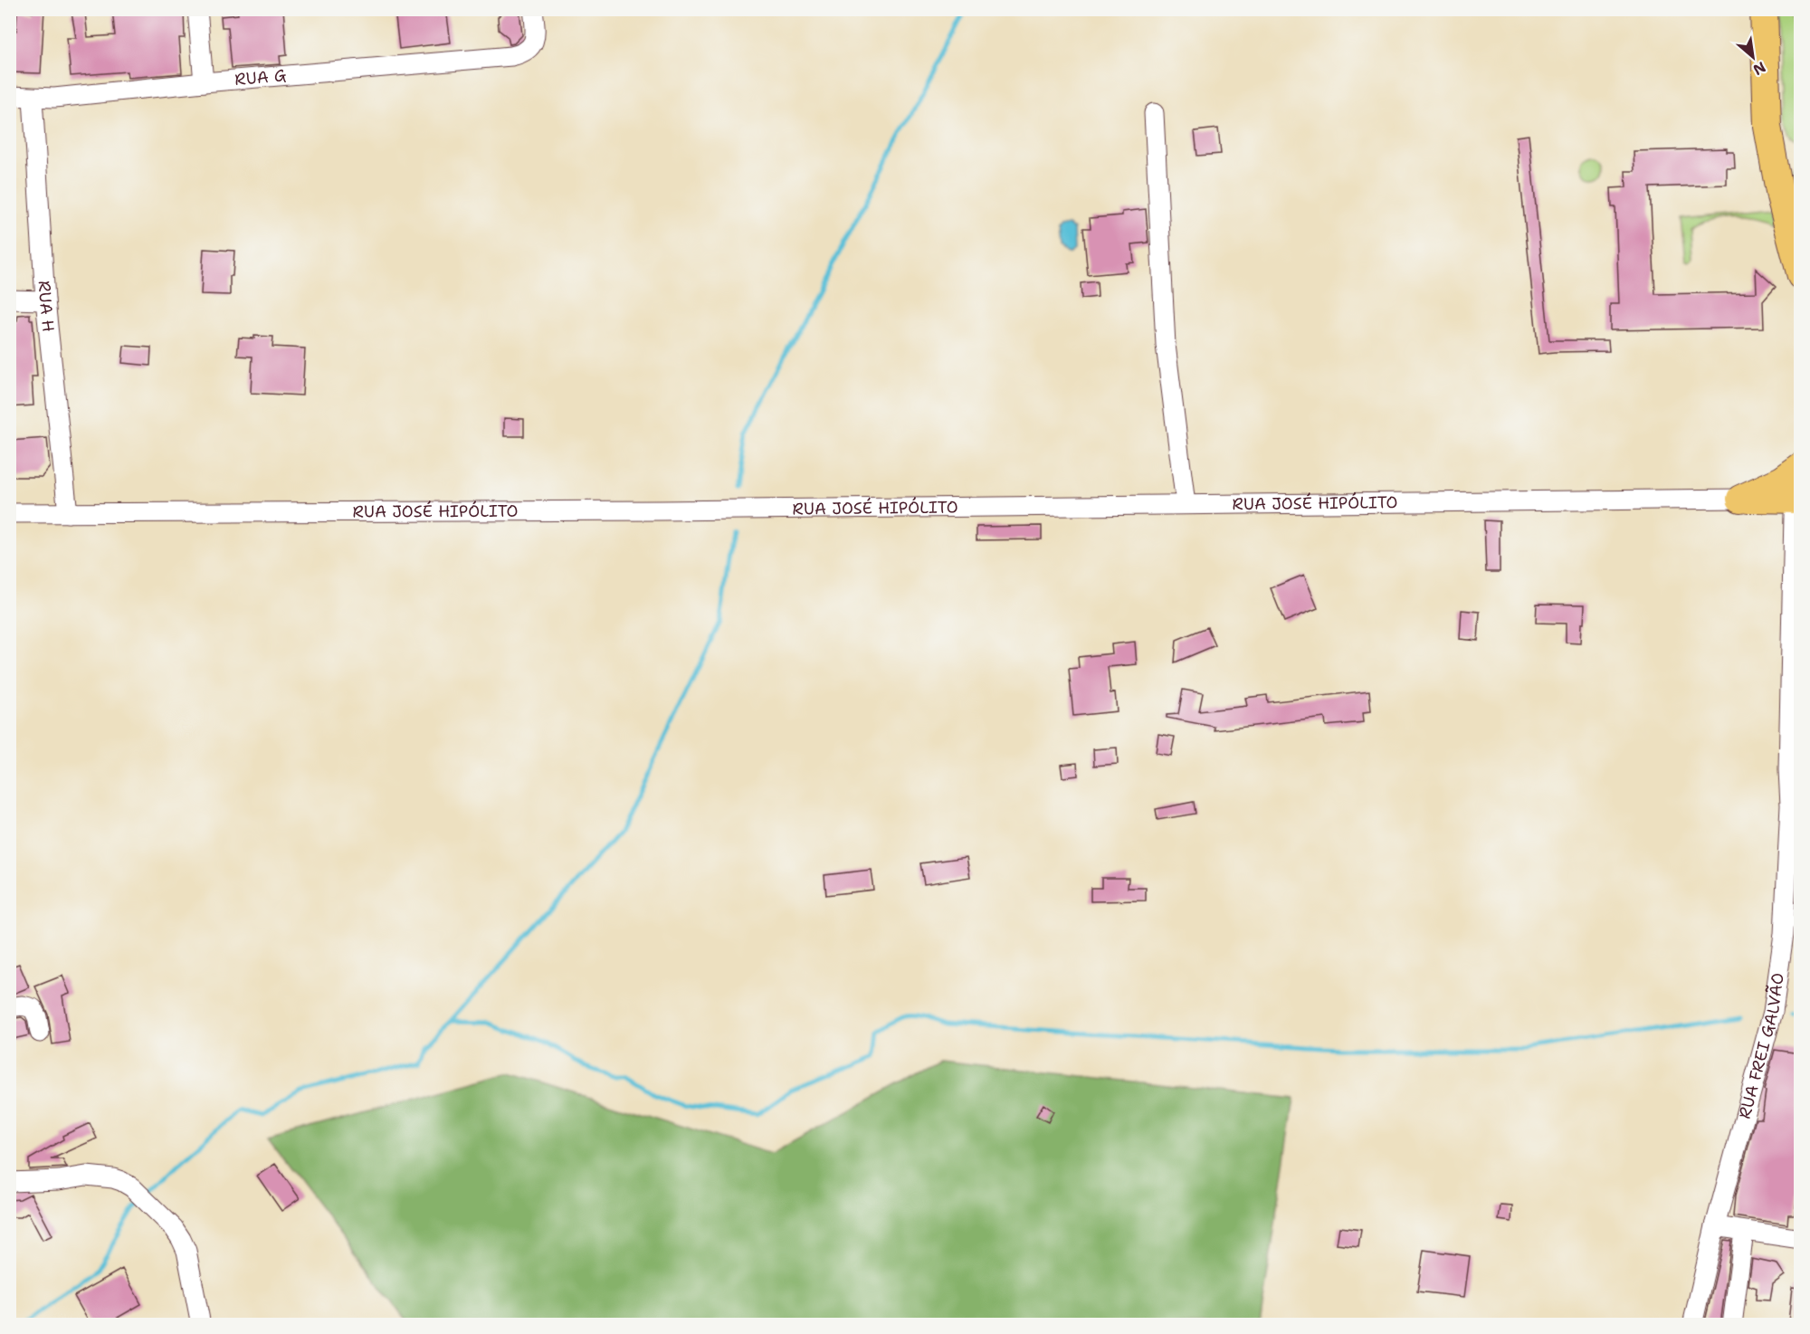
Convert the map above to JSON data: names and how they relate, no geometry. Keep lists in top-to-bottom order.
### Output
{
  "streets": {
    "street": [
      "RUA G",
      "RUA H",
      "RUA JOSÉ HIPÓLITO",
      "RUA FREI GALVÃO"
    ]
  },
  "crossings": [
    ["RUA G", "RUA H"],
    ["RUA H", "RUA JOSÉ HIPÓLITO"]
  ],
  "north": "bottom right"
}
